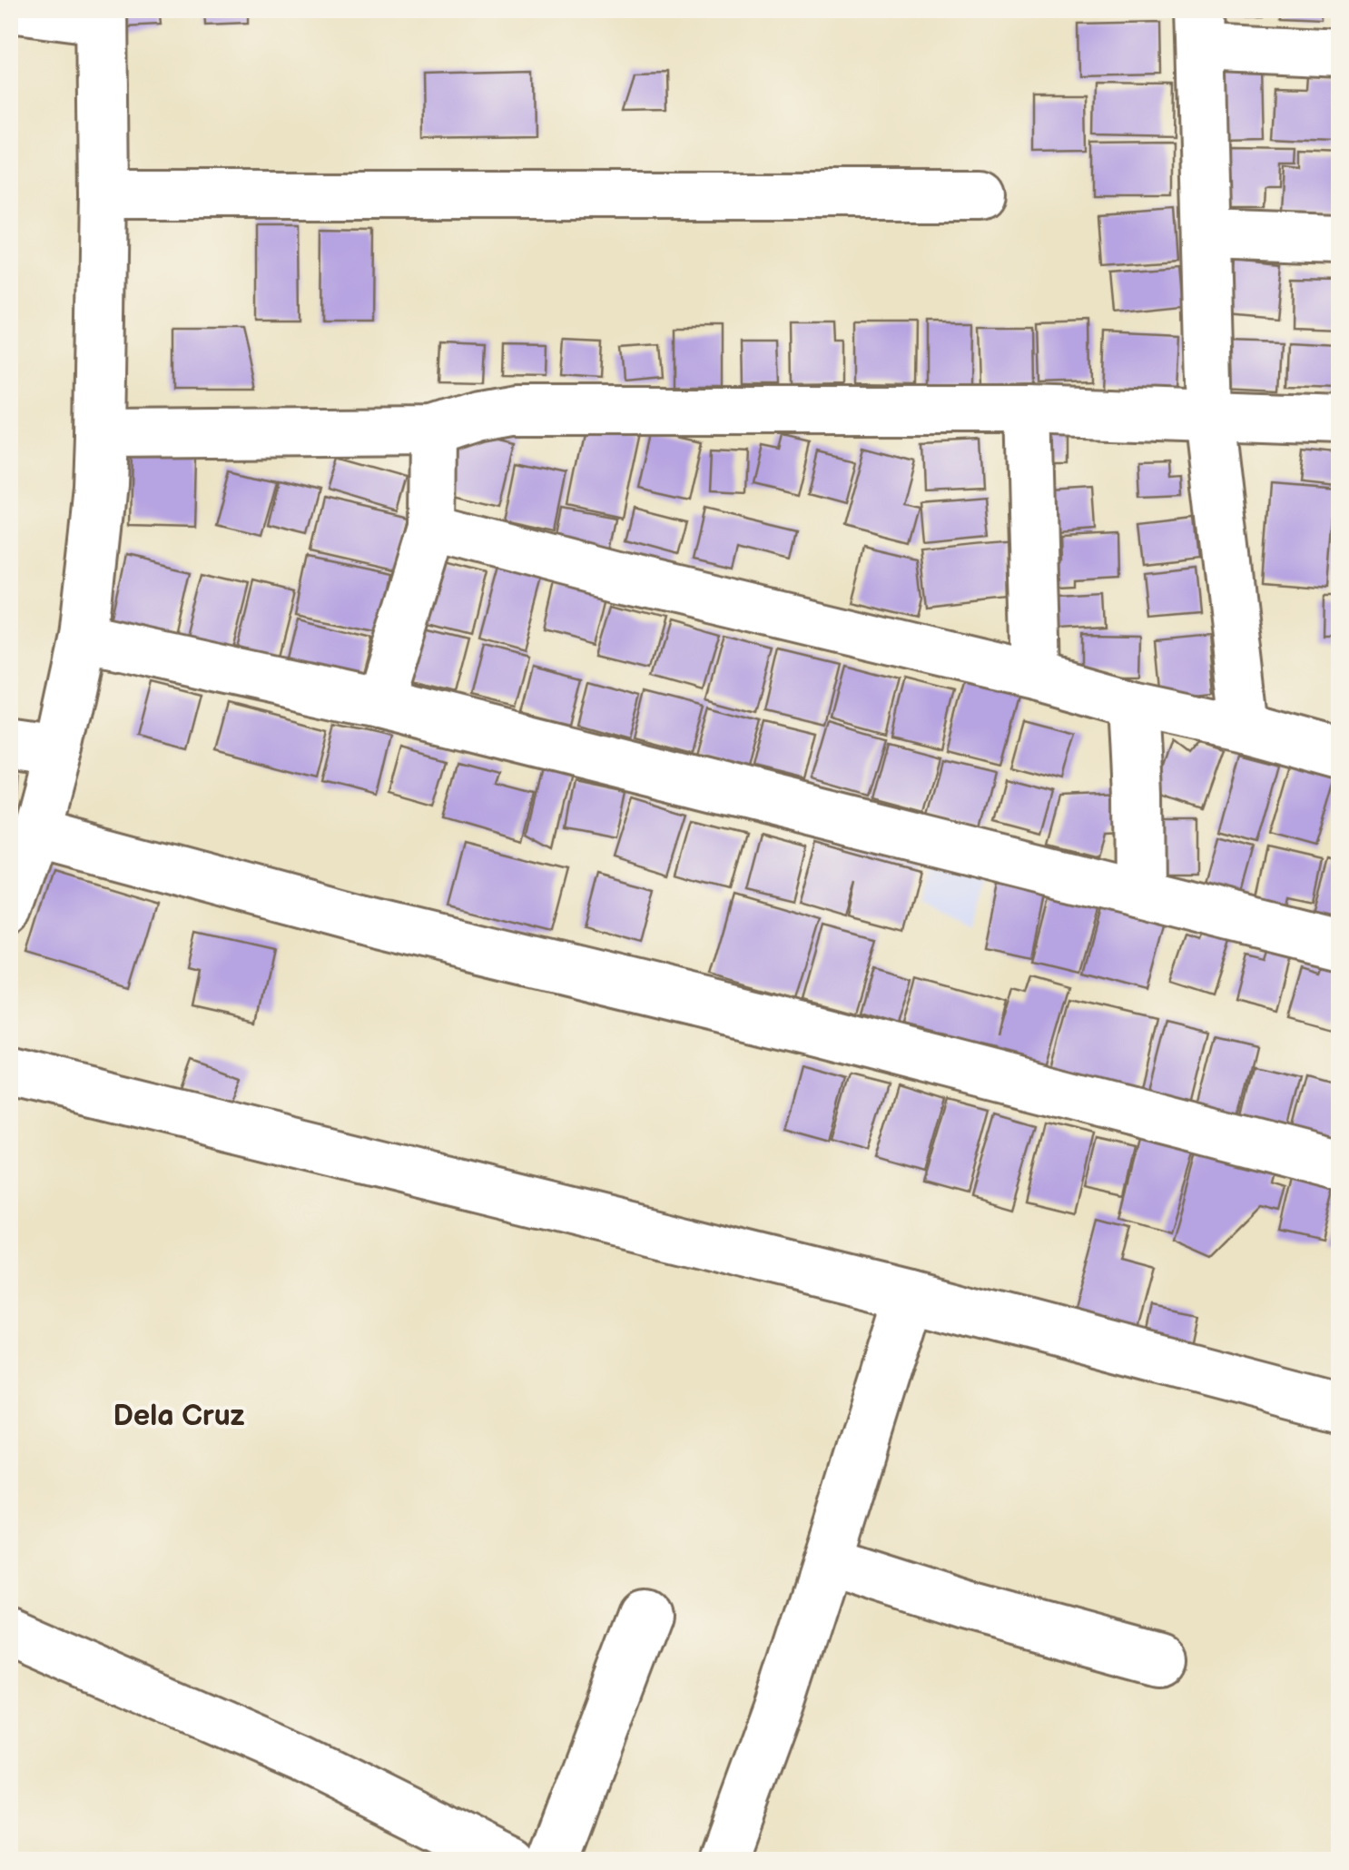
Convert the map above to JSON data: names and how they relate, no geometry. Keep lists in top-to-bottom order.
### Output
{
  "districts": ["Dela Cruz"]
}
